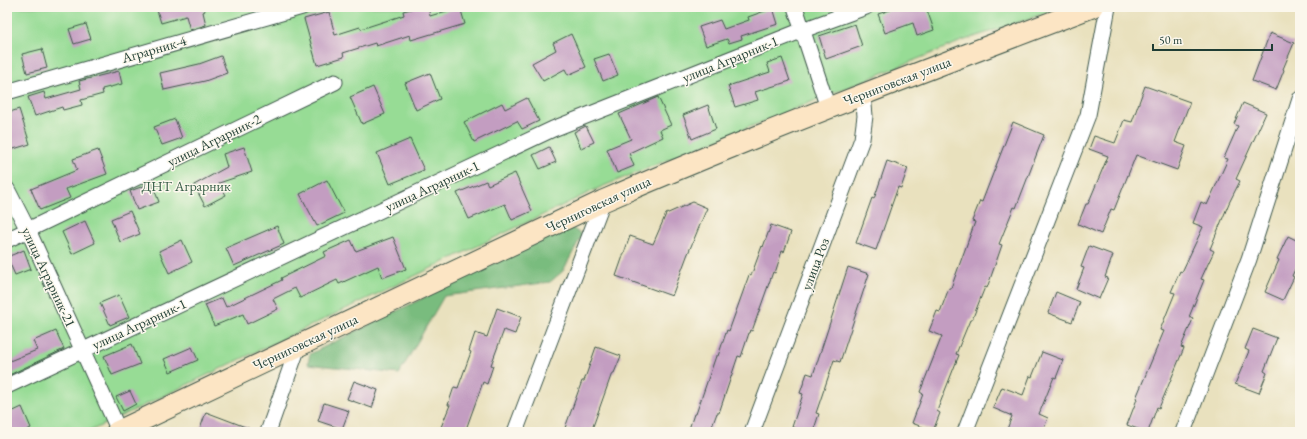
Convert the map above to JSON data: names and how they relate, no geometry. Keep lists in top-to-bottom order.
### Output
{
  "streets": {
    "street": [
      "Аграрник-4",
      "улица Аграрник-1",
      "Черниговская улица",
      "улица Аграрник-2",
      "улица Роз",
      "улица Аграрник-21"
    ]
  },
  "crossings": [
    ["улица Аграрник-1", "улица Аграрник-21"],
    ["Черниговская улица", "улица Роз"],
    ["Черниговская улица", "улица Аграрник-21"],
    ["улица Аграрник-2", "улица Аграрник-21"]
  ],
  "parks": ["ДНТ Аграрник"],
  "scale_bar": "50 m"
}
